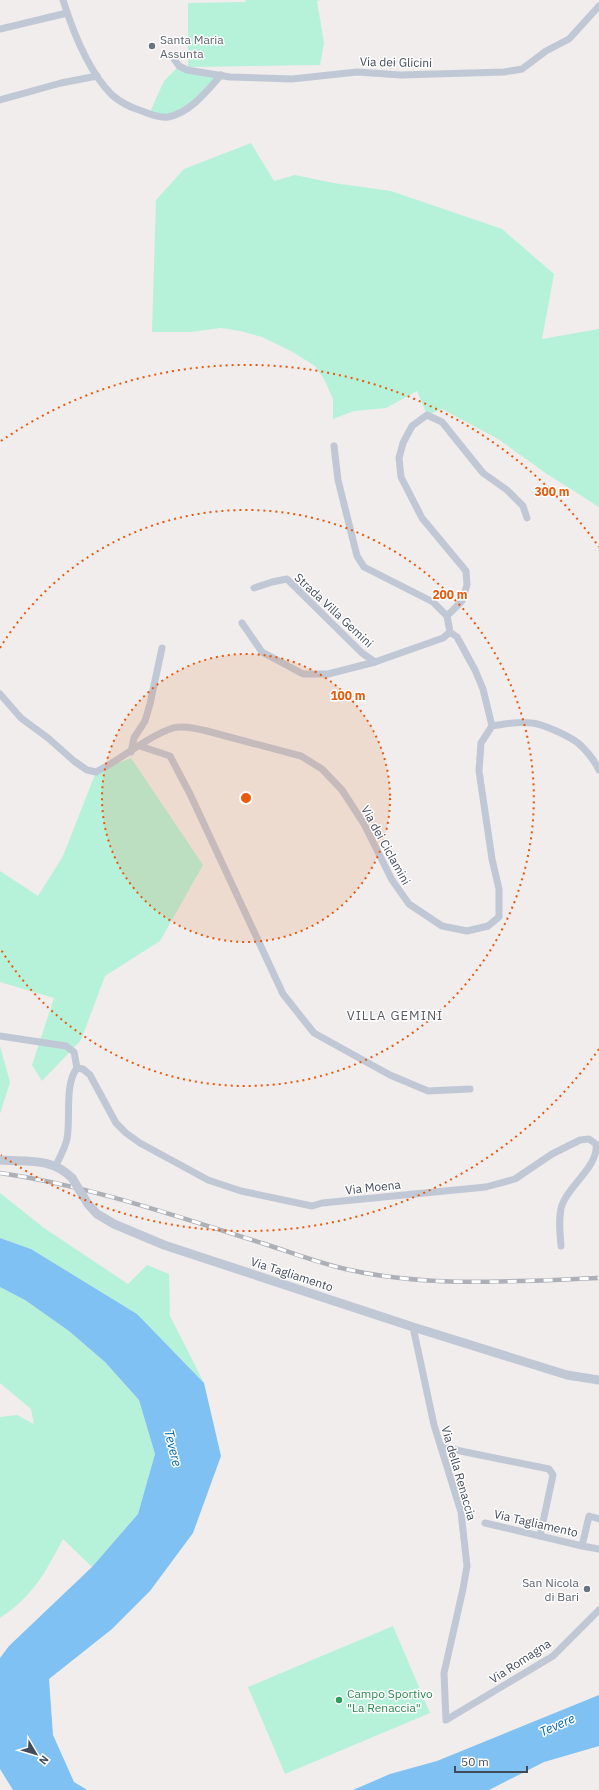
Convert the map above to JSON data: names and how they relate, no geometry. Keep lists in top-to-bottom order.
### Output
{
  "streets": {
    "street": [
      "Via dei Glicini",
      "Strada Villa Gemini",
      "Via dei Ciclamini",
      "Via Moena",
      "Via Tagliamento",
      "Via della Renaccia",
      "Via Romagna"
    ]
  },
  "crossings": [
    ["Via Tagliamento", "Via della Renaccia"],
    ["Via della Renaccia", "Via Romagna"]
  ],
  "districts": ["VILLA GEMINI"],
  "water": ["Tevere"],
  "places": ["Santa Maria Assunta", "San Nicola di Bari", "Campo Sportivo \"La Renaccia\""],
  "scale_bar": "50 m",
  "north": "bottom right",
  "rings": ["300 m", "200 m", "100 m"]
}
